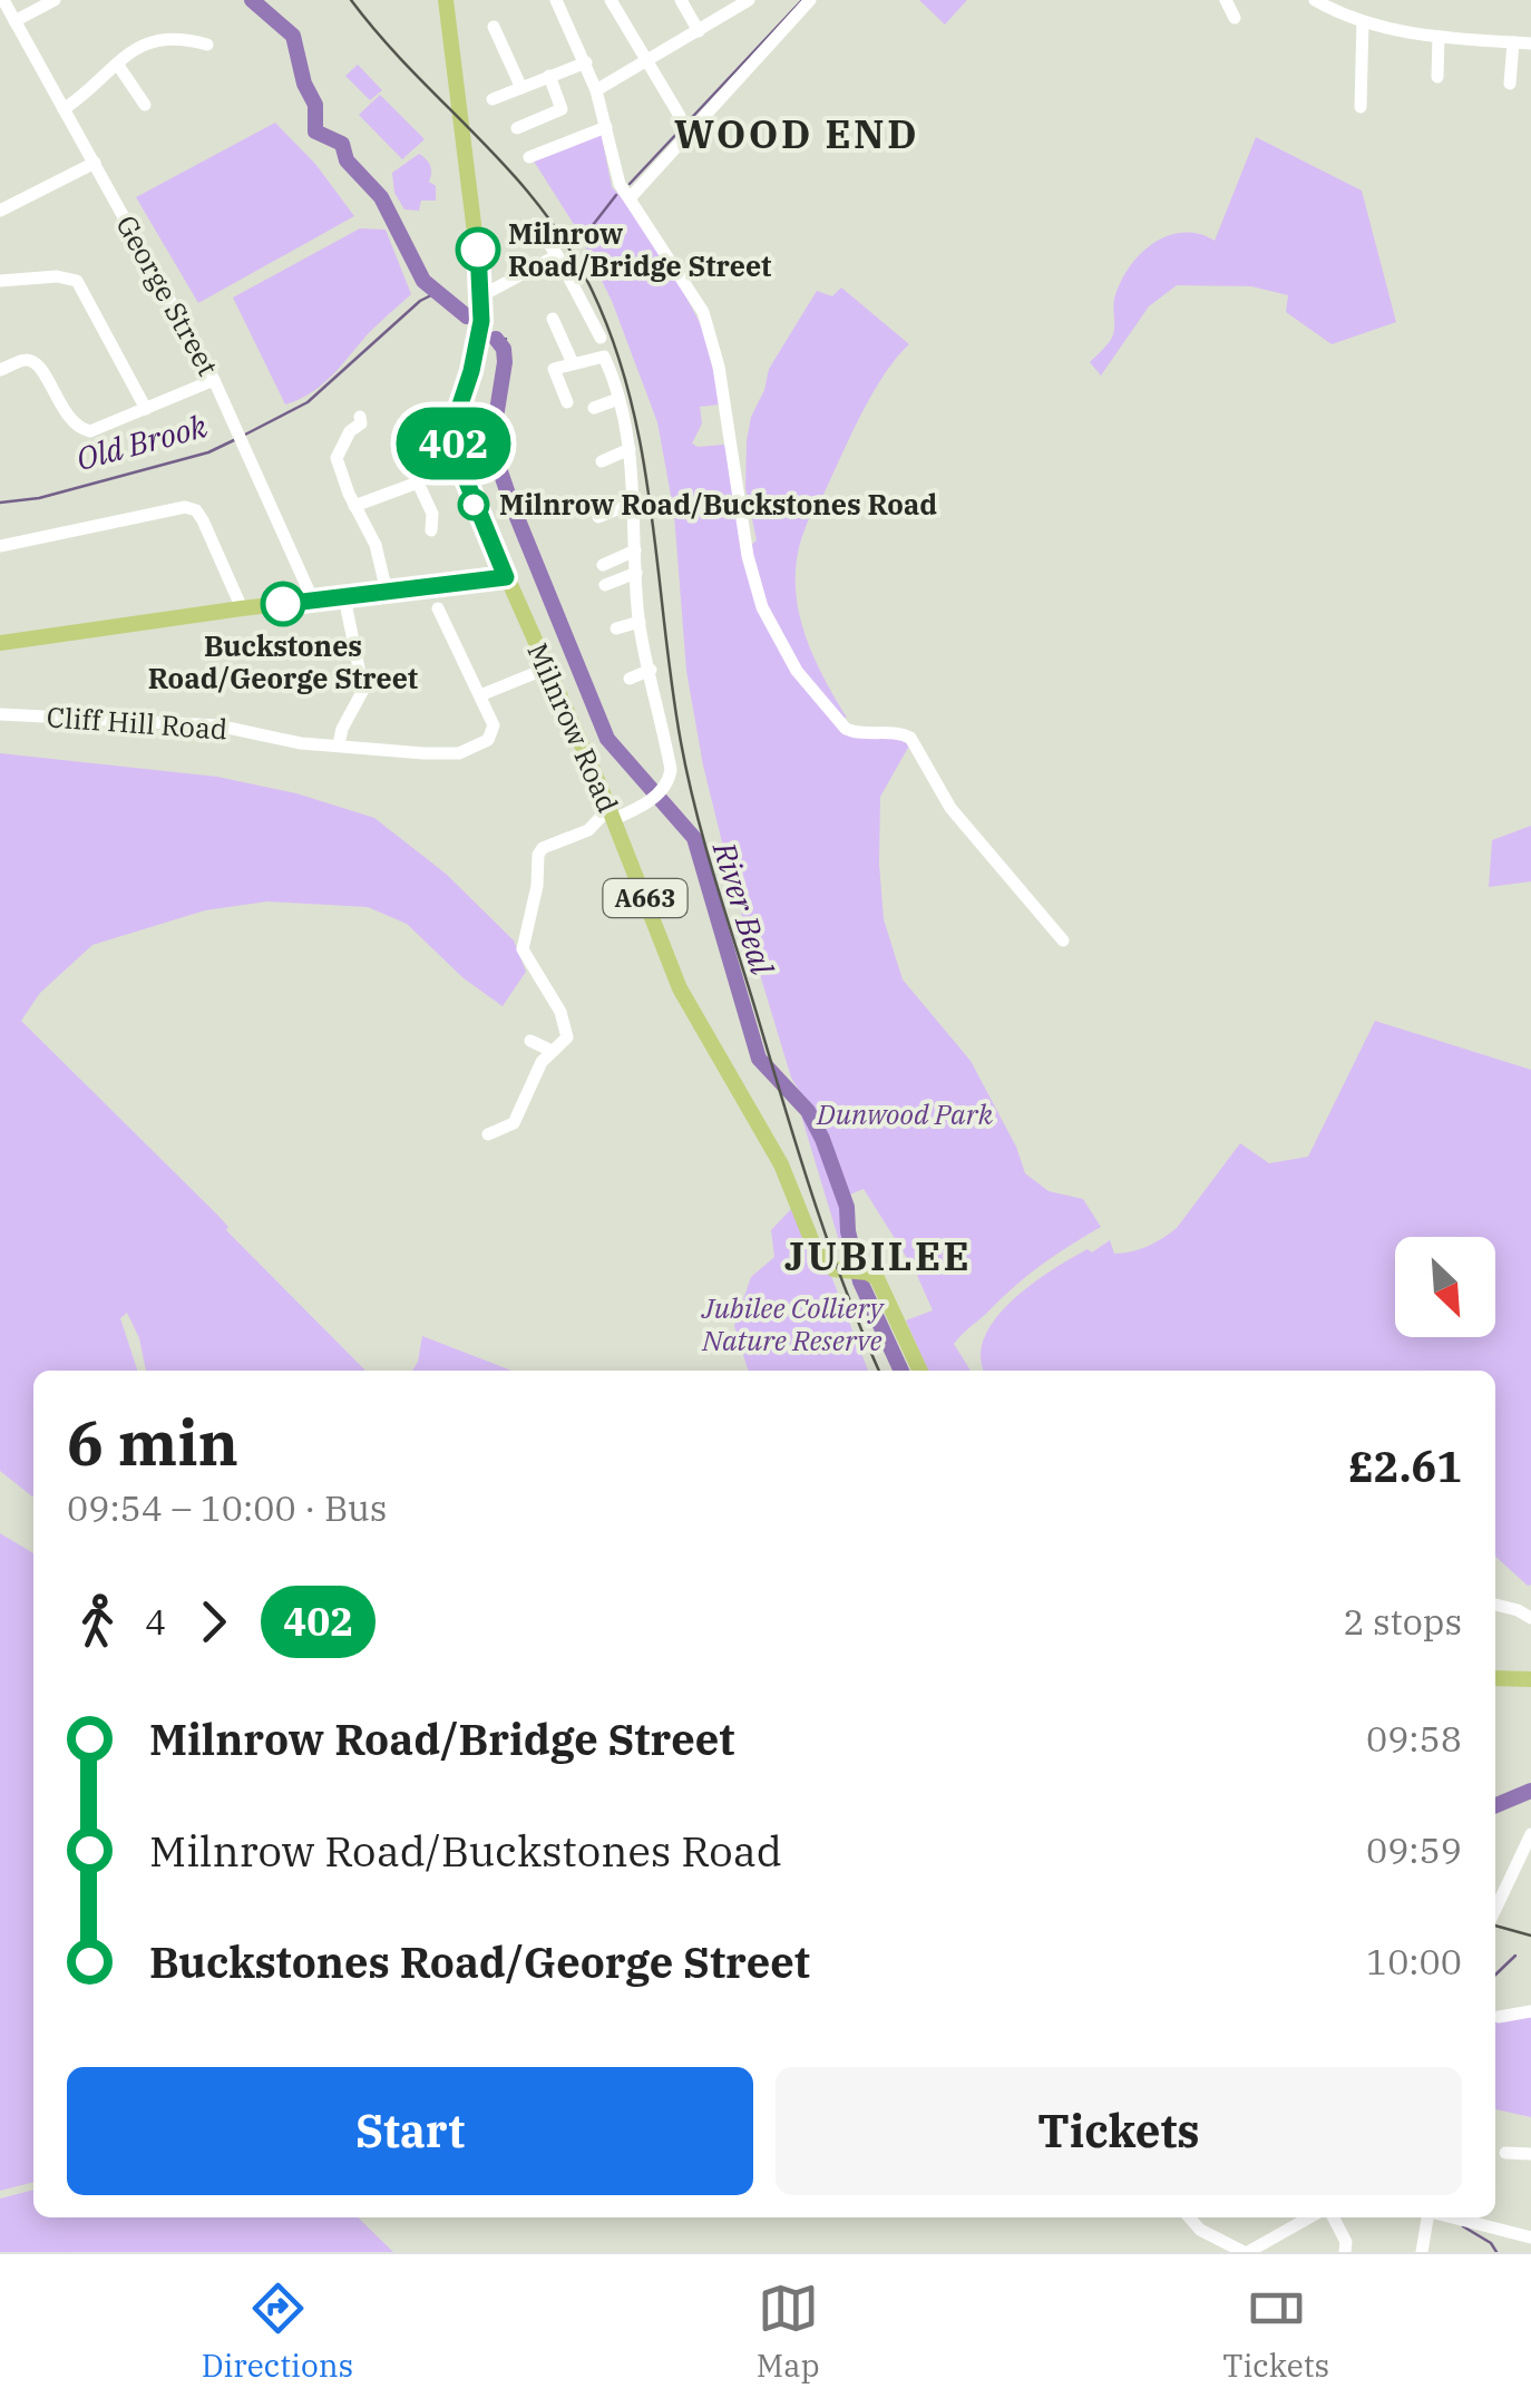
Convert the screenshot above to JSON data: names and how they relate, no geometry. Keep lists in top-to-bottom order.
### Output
{
  "streets": {
    "main road": ["Milnrow Road", "A663"],
    "street": ["George Street", "Cliff Hill Road"]
  },
  "districts": ["WOOD END", "JUBILEE"],
  "water": ["Old Brook", "River Beal"],
  "parks": ["Dunwood Park", "Jubilee Colliery Nature Reserve"],
  "places": ["Milnrow Road/Bridge Street", "Milnrow Road/Buckstones Road", "Buckstones Road/George Street"],
  "lines": ["bus line 402"],
  "north": "bottom right",
  "page": {
    "on_map": "402",
    "heading": ["6 min", "09:54 – 10:00 · Bus", "£2.61"],
    "legs": ["4", "402", "2 stops"],
    "list": [
      {
        "name": "Milnrow Road/Bridge Street",
        "value": "09:58"
      },
      {
        "name": "Milnrow Road/Buckstones Road",
        "value": "09:59"
      },
      {
        "name": "Buckstones Road/George Street",
        "value": "10:00"
      }
    ],
    "buttons": ["Start", "Tickets"],
    "tabs": ["Directions", "Map", "Tickets"]
  }
}
